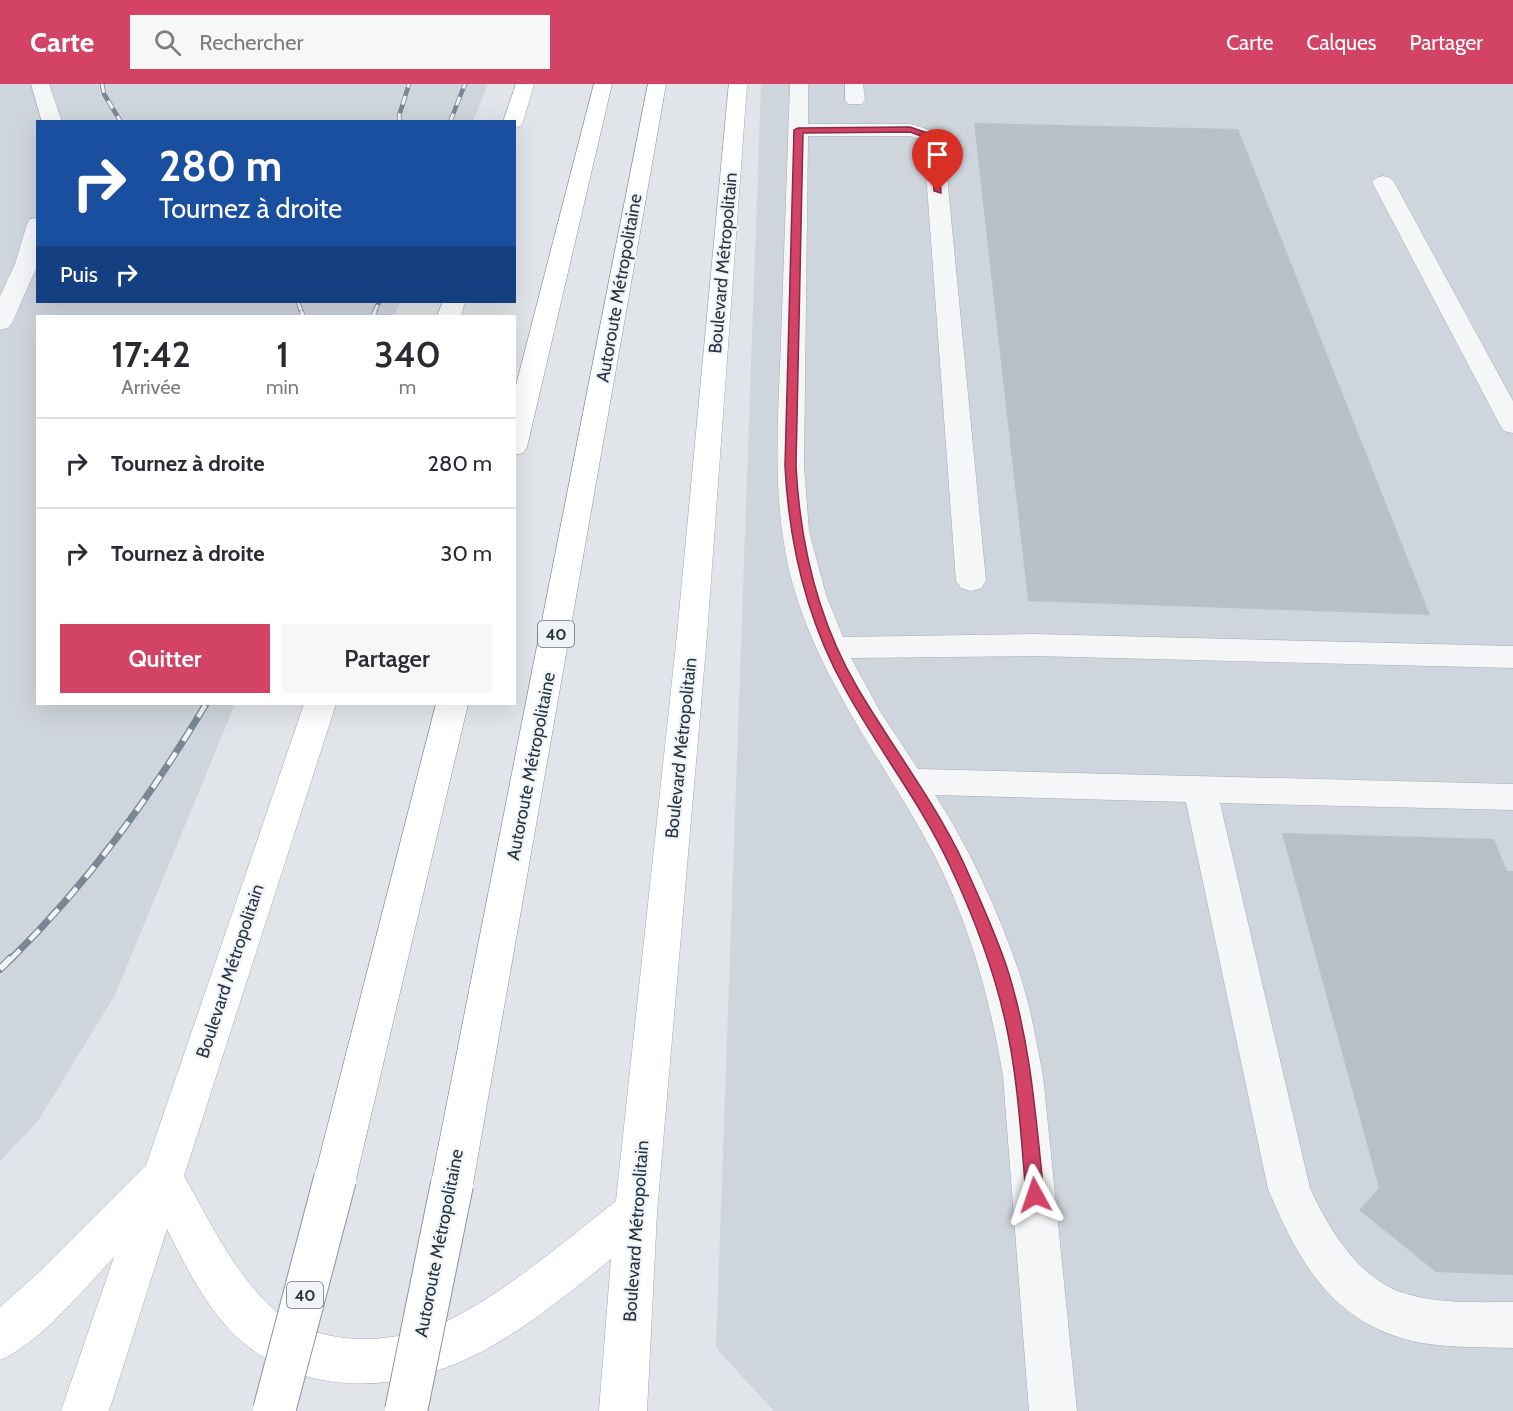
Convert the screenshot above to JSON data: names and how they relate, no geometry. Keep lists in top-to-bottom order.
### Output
{
  "streets": {
    "main road": ["Boulevard Métropolitain", "Autoroute Métropolitaine", "40"]
  },
  "page": {
    "header": "Carte",
    "search": "Rechercher",
    "nav": ["Carte", "Calques", "Partager"],
    "turn": ["280 m", "Tournez à droite"],
    "then": "Puis",
    "eta": [
      "17:42",
      "Arrivée",
      "1",
      "min",
      "340",
      "m"
    ],
    "list": [
      {
        "name": "Tournez à droite",
        "value": "280 m"
      },
      {
        "name": "Tournez à droite",
        "value": "30 m"
      }
    ],
    "buttons": ["Quitter", "Partager"]
  }
}
